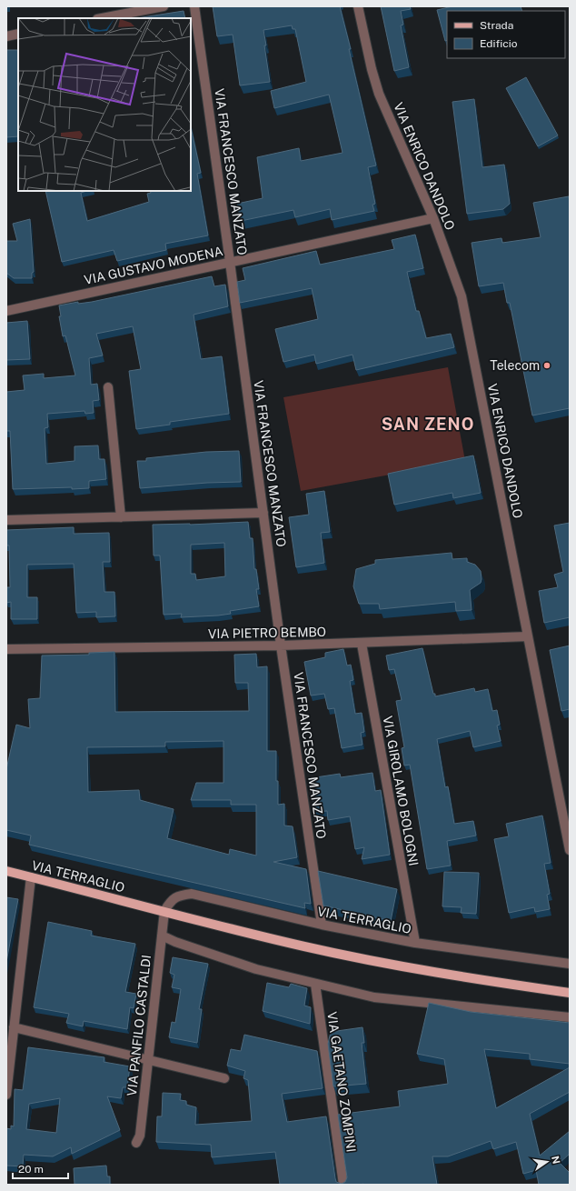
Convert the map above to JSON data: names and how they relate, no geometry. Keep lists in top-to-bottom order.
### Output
{
  "streets": {
    "main road": ["VIA TERRAGLIO"],
    "street": [
      "VIA ENRICO DANDOLO",
      "VIA FRANCESCO MANZATO",
      "VIA GUSTAVO MODENA",
      "VIA PIETRO BEMBO",
      "VIA GIROLAMO BOLOGNI",
      "VIA PANFILO CASTALDI",
      "VIA GAETANO ZOMPINI"
    ]
  },
  "crossings": [
    ["VIA ENRICO DANDOLO", "VIA GUSTAVO MODENA"],
    ["VIA ENRICO DANDOLO", "VIA PIETRO BEMBO"],
    ["VIA FRANCESCO MANZATO", "VIA GUSTAVO MODENA"],
    ["VIA FRANCESCO MANZATO", "VIA PIETRO BEMBO"],
    ["VIA FRANCESCO MANZATO", "VIA TERRAGLIO"],
    ["VIA PIETRO BEMBO", "VIA GIROLAMO BOLOGNI"],
    ["VIA GIROLAMO BOLOGNI", "VIA TERRAGLIO"],
    ["VIA TERRAGLIO", "VIA PANFILO CASTALDI"]
  ],
  "districts": ["SAN ZENO"],
  "places": ["Telecom"],
  "legend": ["Strada", "Edificio"],
  "scale_bar": "20 m",
  "north": "right"
}
